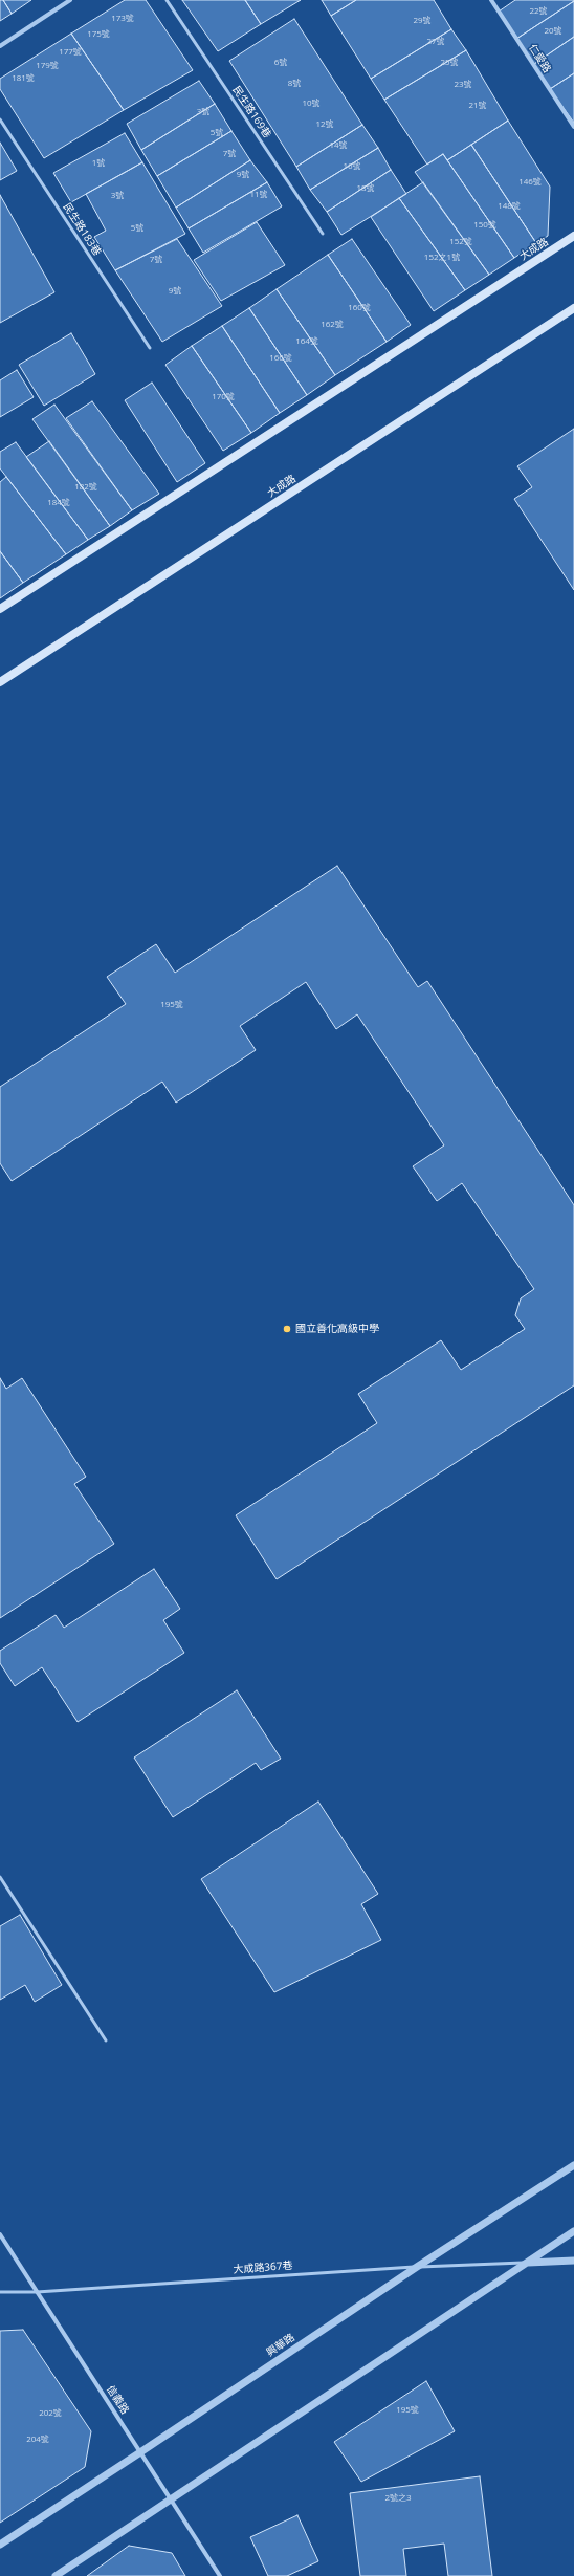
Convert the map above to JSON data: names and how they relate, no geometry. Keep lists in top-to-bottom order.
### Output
{
  "streets": {
    "main road": ["大成路"],
    "street": ["仁愛路", "興華路", "信義路"],
    "lane": ["民生路169巷", "民生路183巷", "大成路367巷"]
  },
  "crossings": [
    ["大成路367巷", "興華路"],
    ["大成路367巷", "信義路"],
    ["興華路", "信義路"]
  ],
  "places": ["國立善化高級中學"],
  "house_numbers": [
    "22號",
    "173號",
    "29號",
    "20號",
    "175號",
    "27號",
    "177號",
    "6號",
    "25號",
    "179號",
    "181號",
    "8號",
    "23號",
    "10號",
    "21號",
    "3號",
    "12號",
    "5號",
    "14號",
    "7號",
    "1號",
    "16號",
    "9號",
    "146號",
    "18號",
    "11號",
    "3號",
    "148號",
    "150號",
    "5號",
    "152號",
    "152之1號",
    "7號",
    "9號",
    "160號",
    "162號",
    "164號",
    "166號",
    "170號",
    "182號",
    "184號",
    "195號",
    "195號",
    "202號",
    "204號",
    "2號之3"
  ]
}
